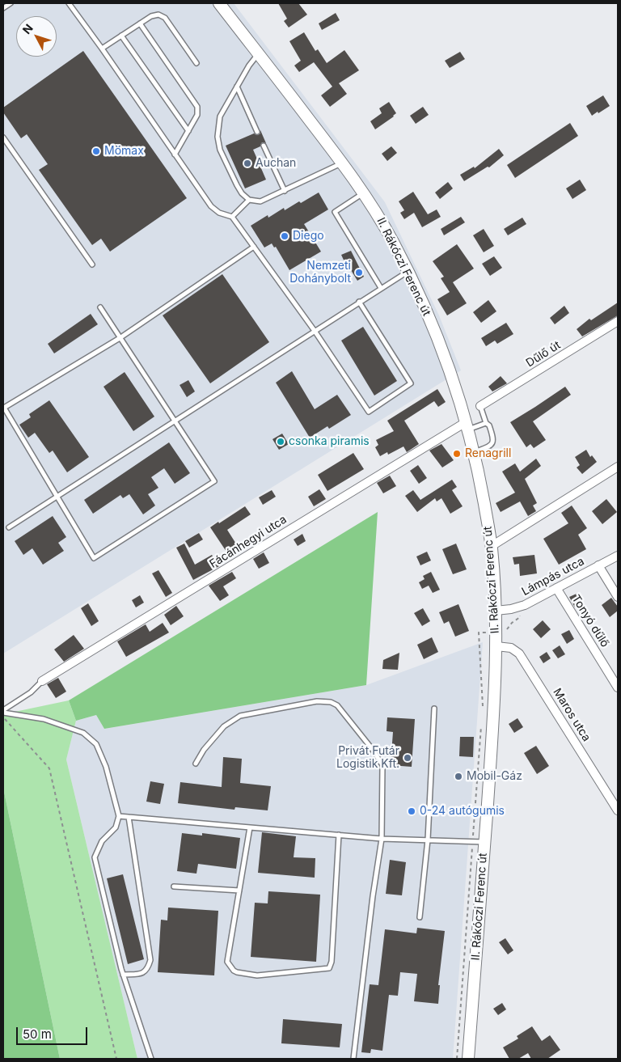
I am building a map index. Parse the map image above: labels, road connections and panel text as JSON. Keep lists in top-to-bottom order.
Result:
{
  "streets": {
    "main road": ["II. Rákóczi Ferenc út"],
    "street": [
      "Dűlő út",
      "Fácánhegyi utca",
      "Lámpás utca",
      "Tonyó dűlő",
      "Maros utca"
    ]
  },
  "crossings": [
    ["II. Rákóczi Ferenc út", "Fácánhegyi utca"],
    ["II. Rákóczi Ferenc út", "Lámpás utca"],
    ["II. Rákóczi Ferenc út", "Maros utca"],
    ["Lámpás utca", "Tonyó dűlő"]
  ],
  "places": [
    "Mömax",
    "Auchan",
    "Diego",
    "Nemzeti Dohánybolt",
    "csonka piramis",
    "Renagrill",
    "Privát Futár Logistik Kft.",
    "Mobil-Gáz",
    "0-24 autógumis"
  ],
  "scale_bar": "50 m",
  "north": "top left"
}
